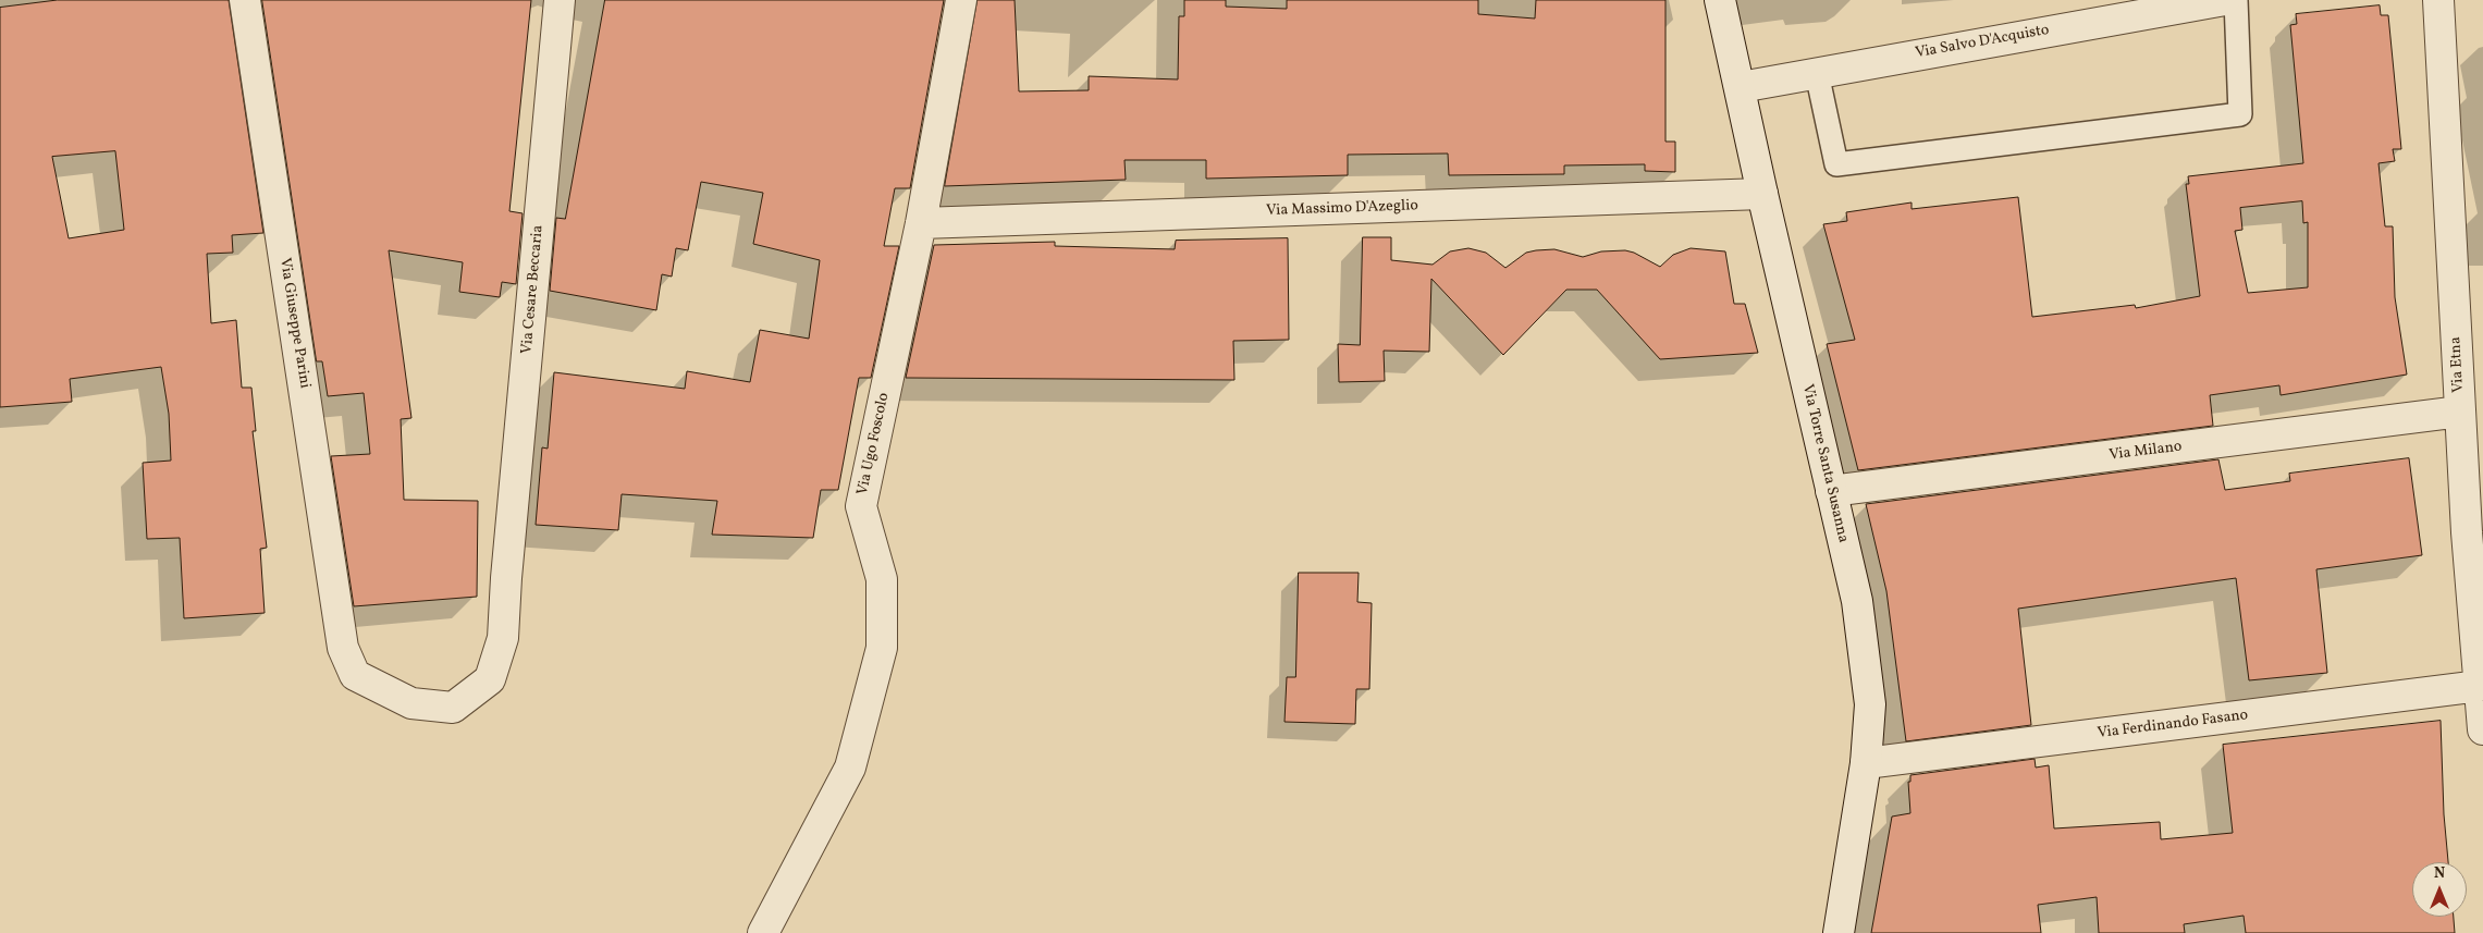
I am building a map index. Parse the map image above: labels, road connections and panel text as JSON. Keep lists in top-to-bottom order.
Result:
{
  "streets": {
    "street": [
      "Via Salvo D'Acquisto",
      "Via Massimo D'Azeglio",
      "Via Cesare Beccaria",
      "Via Giuseppe Parini",
      "Via Etna",
      "Via Ugo Foscolo",
      "Via Milano",
      "Via Torre Santa Susanna",
      "Via Ferdinando Fasano"
    ]
  },
  "crossings": [
    ["Via Salvo D'Acquisto", "Via Torre Santa Susanna"],
    ["Via Massimo D'Azeglio", "Via Ugo Foscolo"],
    ["Via Massimo D'Azeglio", "Via Torre Santa Susanna"],
    ["Via Cesare Beccaria", "Via Giuseppe Parini"],
    ["Via Etna", "Via Milano"],
    ["Via Etna", "Via Ferdinando Fasano"],
    ["Via Milano", "Via Torre Santa Susanna"],
    ["Via Torre Santa Susanna", "Via Ferdinando Fasano"]
  ],
  "north": "top"
}
